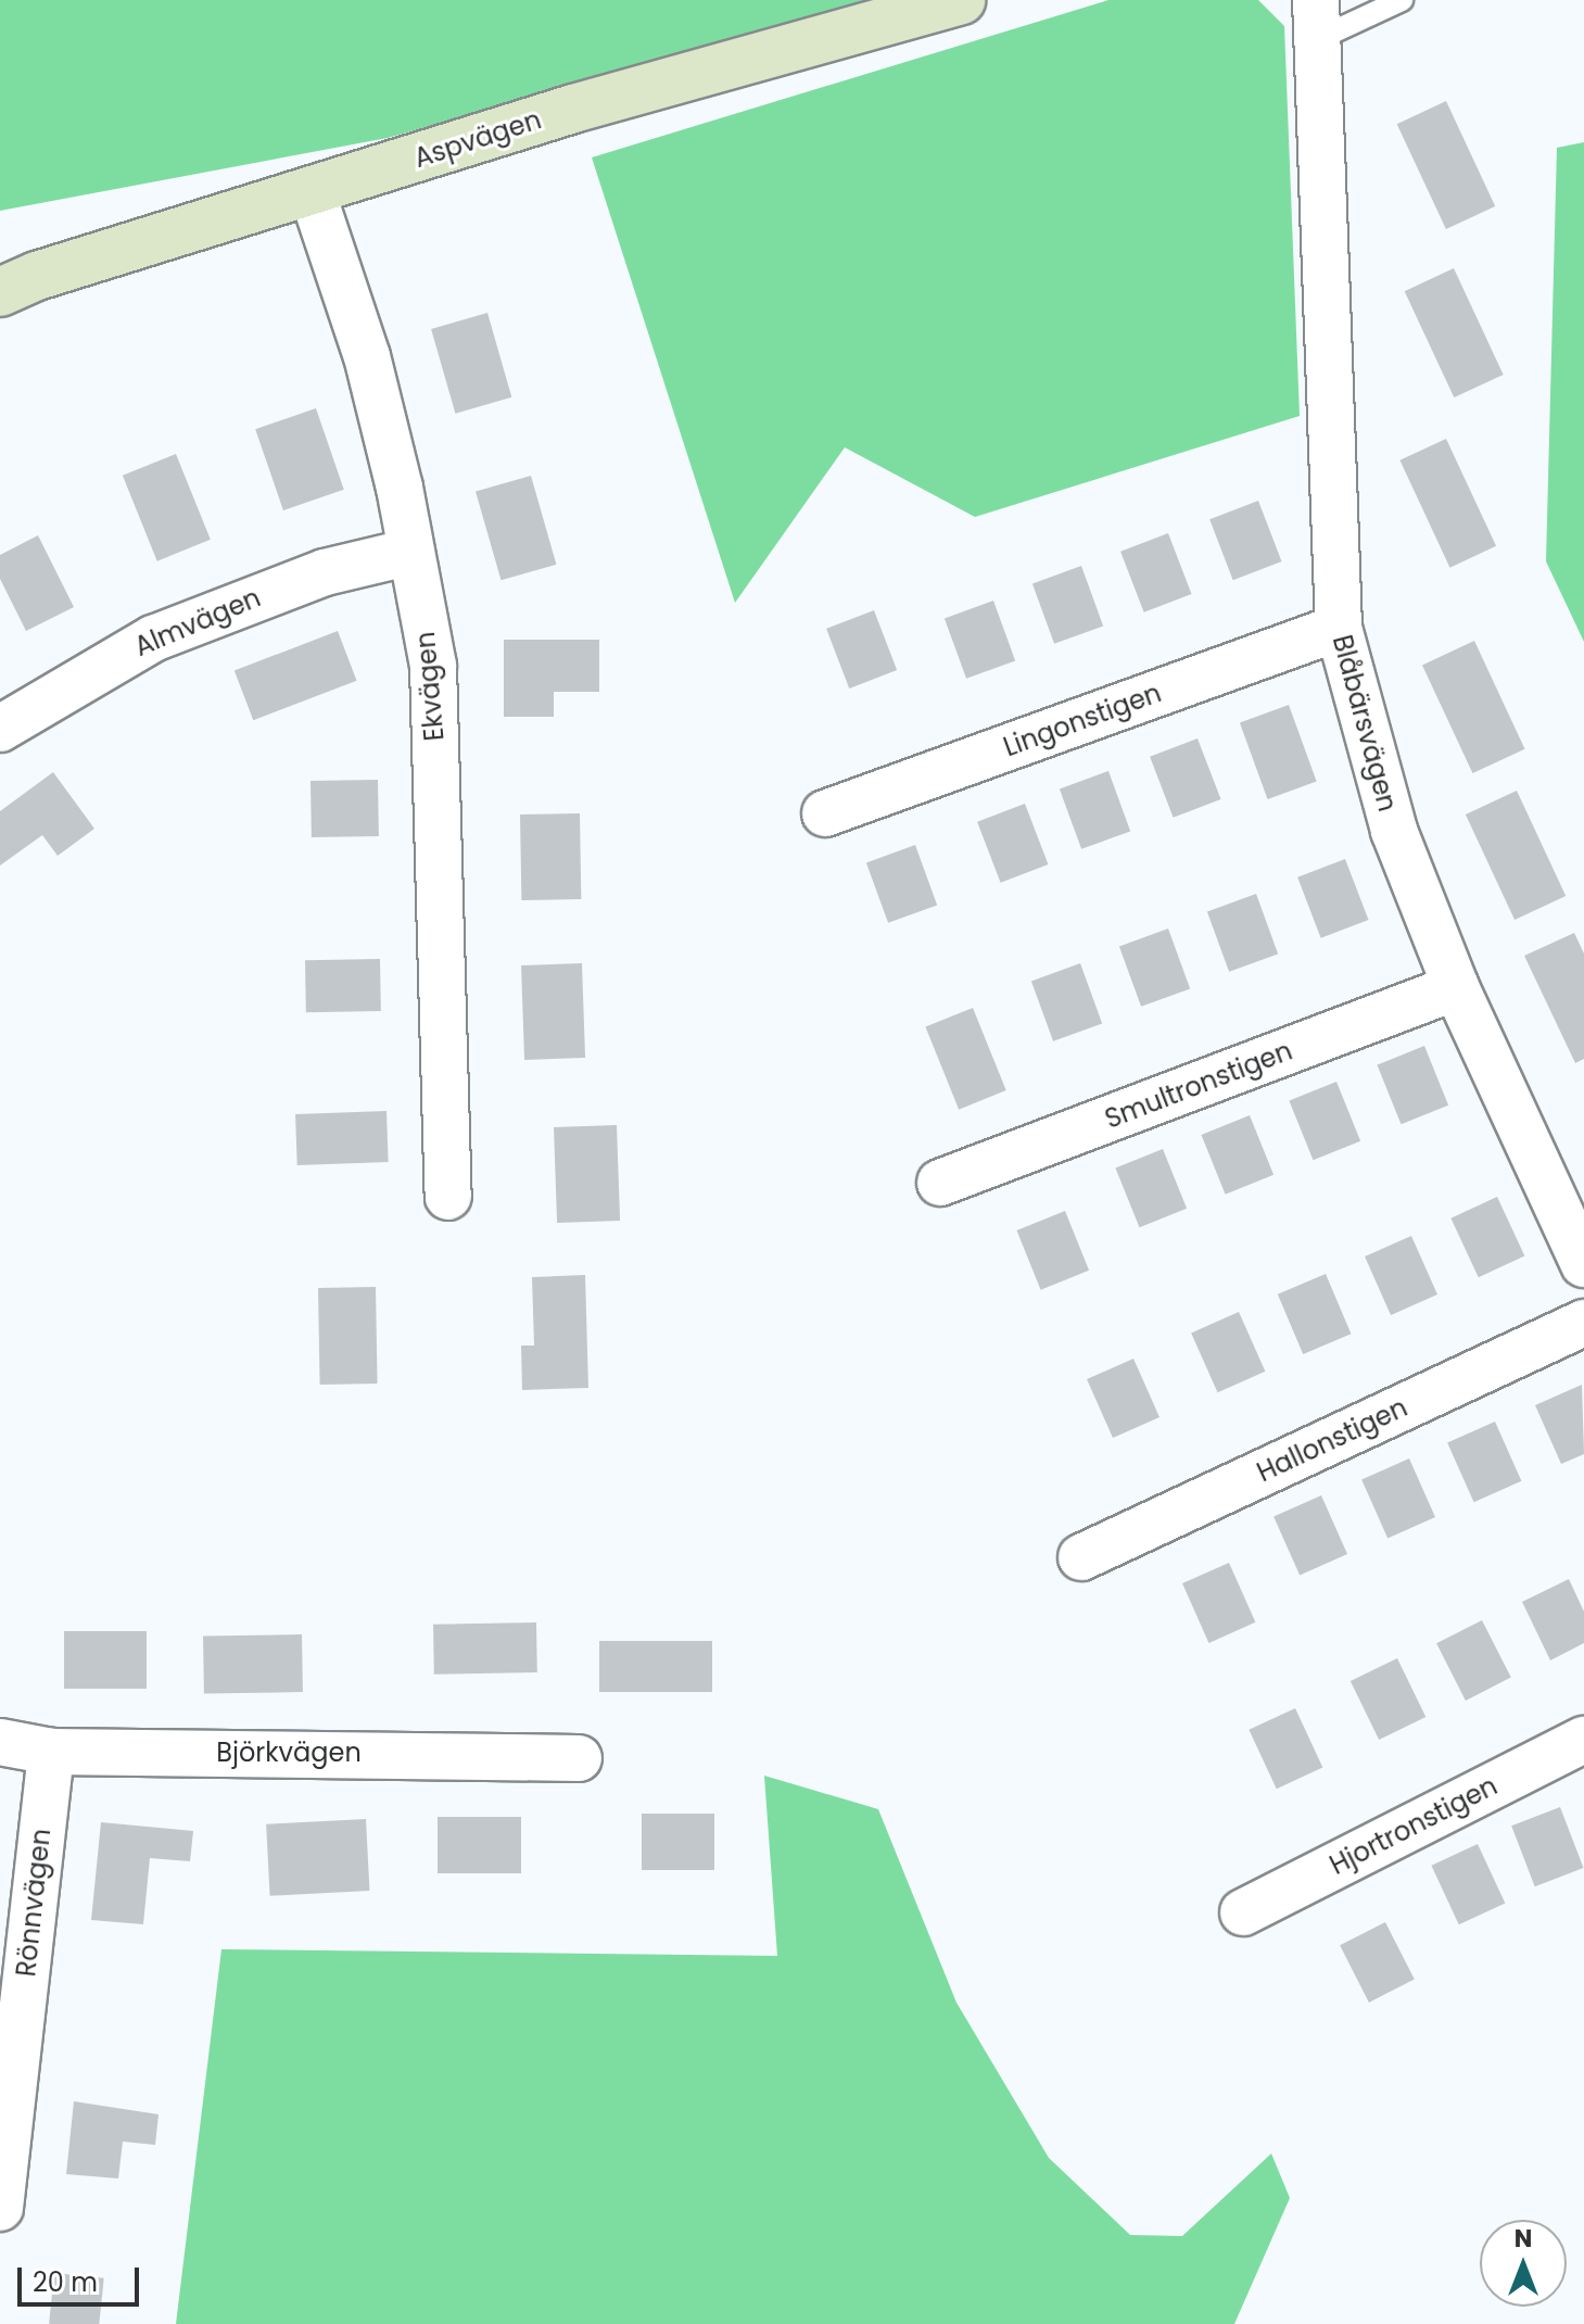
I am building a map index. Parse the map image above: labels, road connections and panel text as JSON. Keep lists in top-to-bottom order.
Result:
{
  "streets": {
    "street": [
      "Aspvägen",
      "Almvägen",
      "Ekvägen",
      "Lingonstigen",
      "Blåbärsvägen",
      "Smultronstigen",
      "Hallonstigen",
      "Björkvägen",
      "Hjortronstigen",
      "Rönnvägen"
    ]
  },
  "crossings": [
    ["Aspvägen", "Ekvägen"],
    ["Almvägen", "Ekvägen"],
    ["Lingonstigen", "Blåbärsvägen"],
    ["Blåbärsvägen", "Smultronstigen"],
    ["Björkvägen", "Rönnvägen"]
  ],
  "scale_bar": "20 m",
  "north": "top"
}
